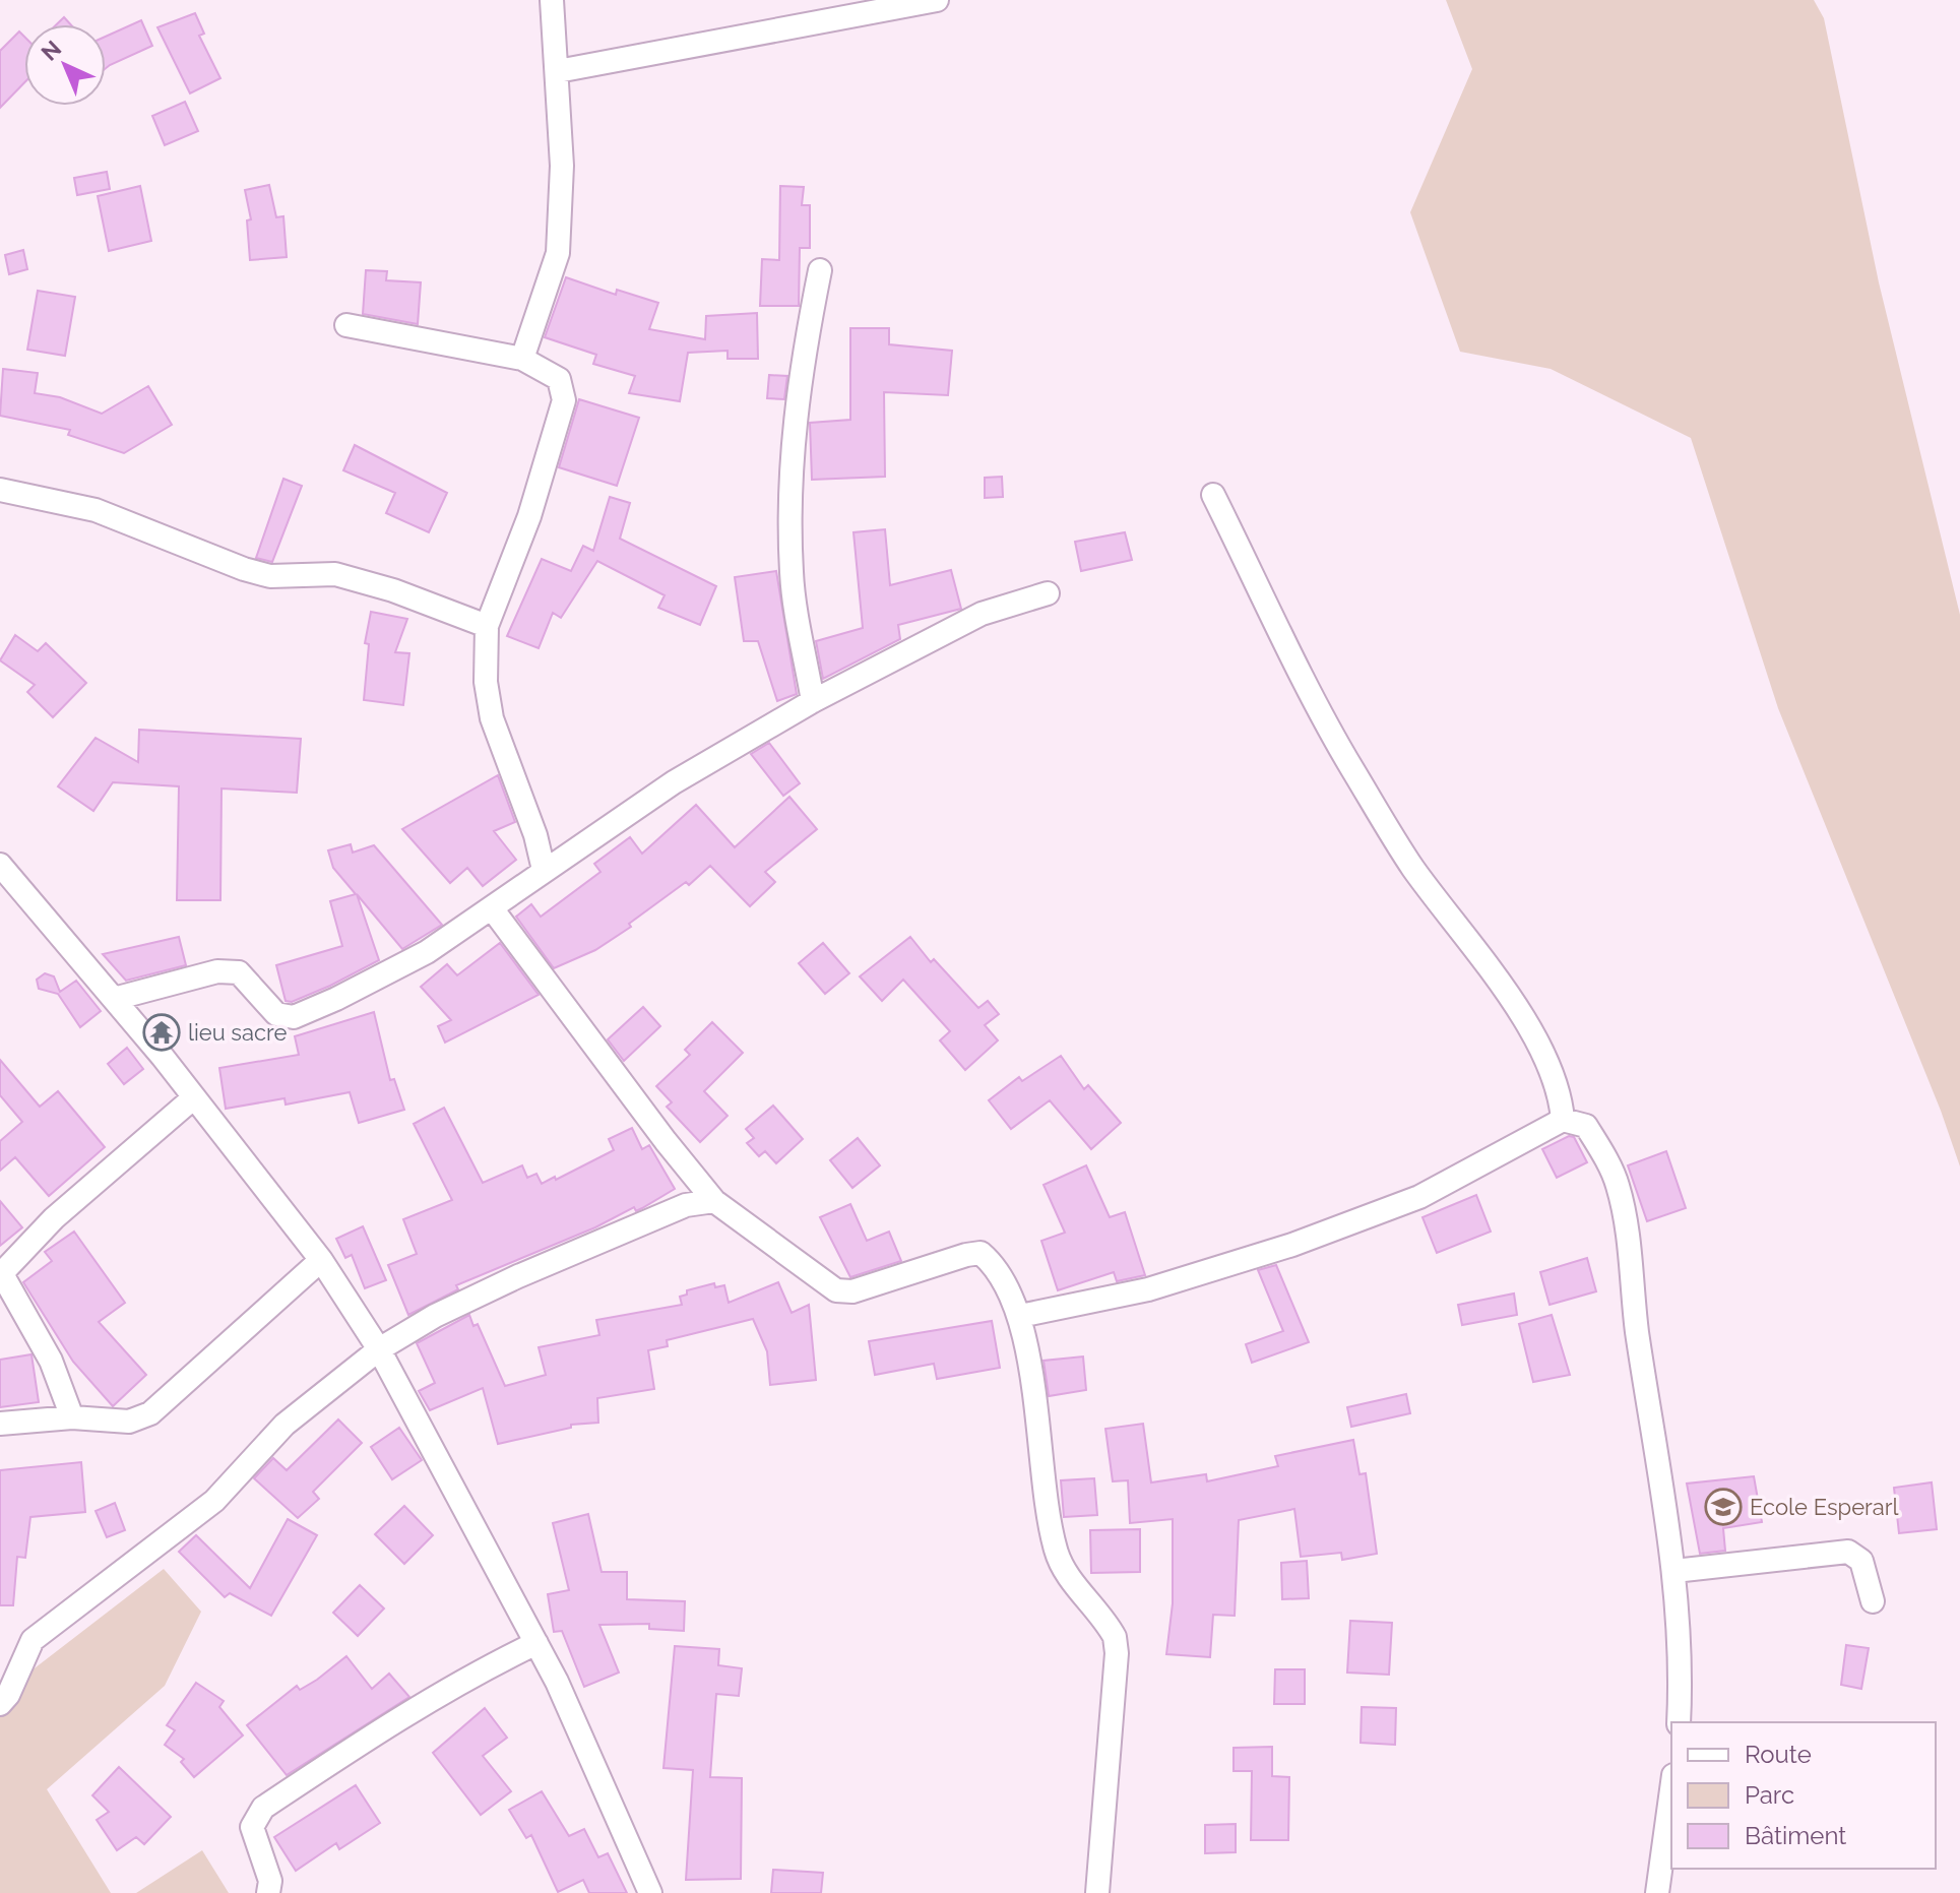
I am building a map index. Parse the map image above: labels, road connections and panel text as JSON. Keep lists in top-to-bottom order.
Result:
{
  "places": {
    "temple": ["lieu sacre"],
    "school or university": ["Ecole Esperarl"]
  },
  "legend": ["Route", "Parc", "Bâtiment"],
  "north": "top left"
}
